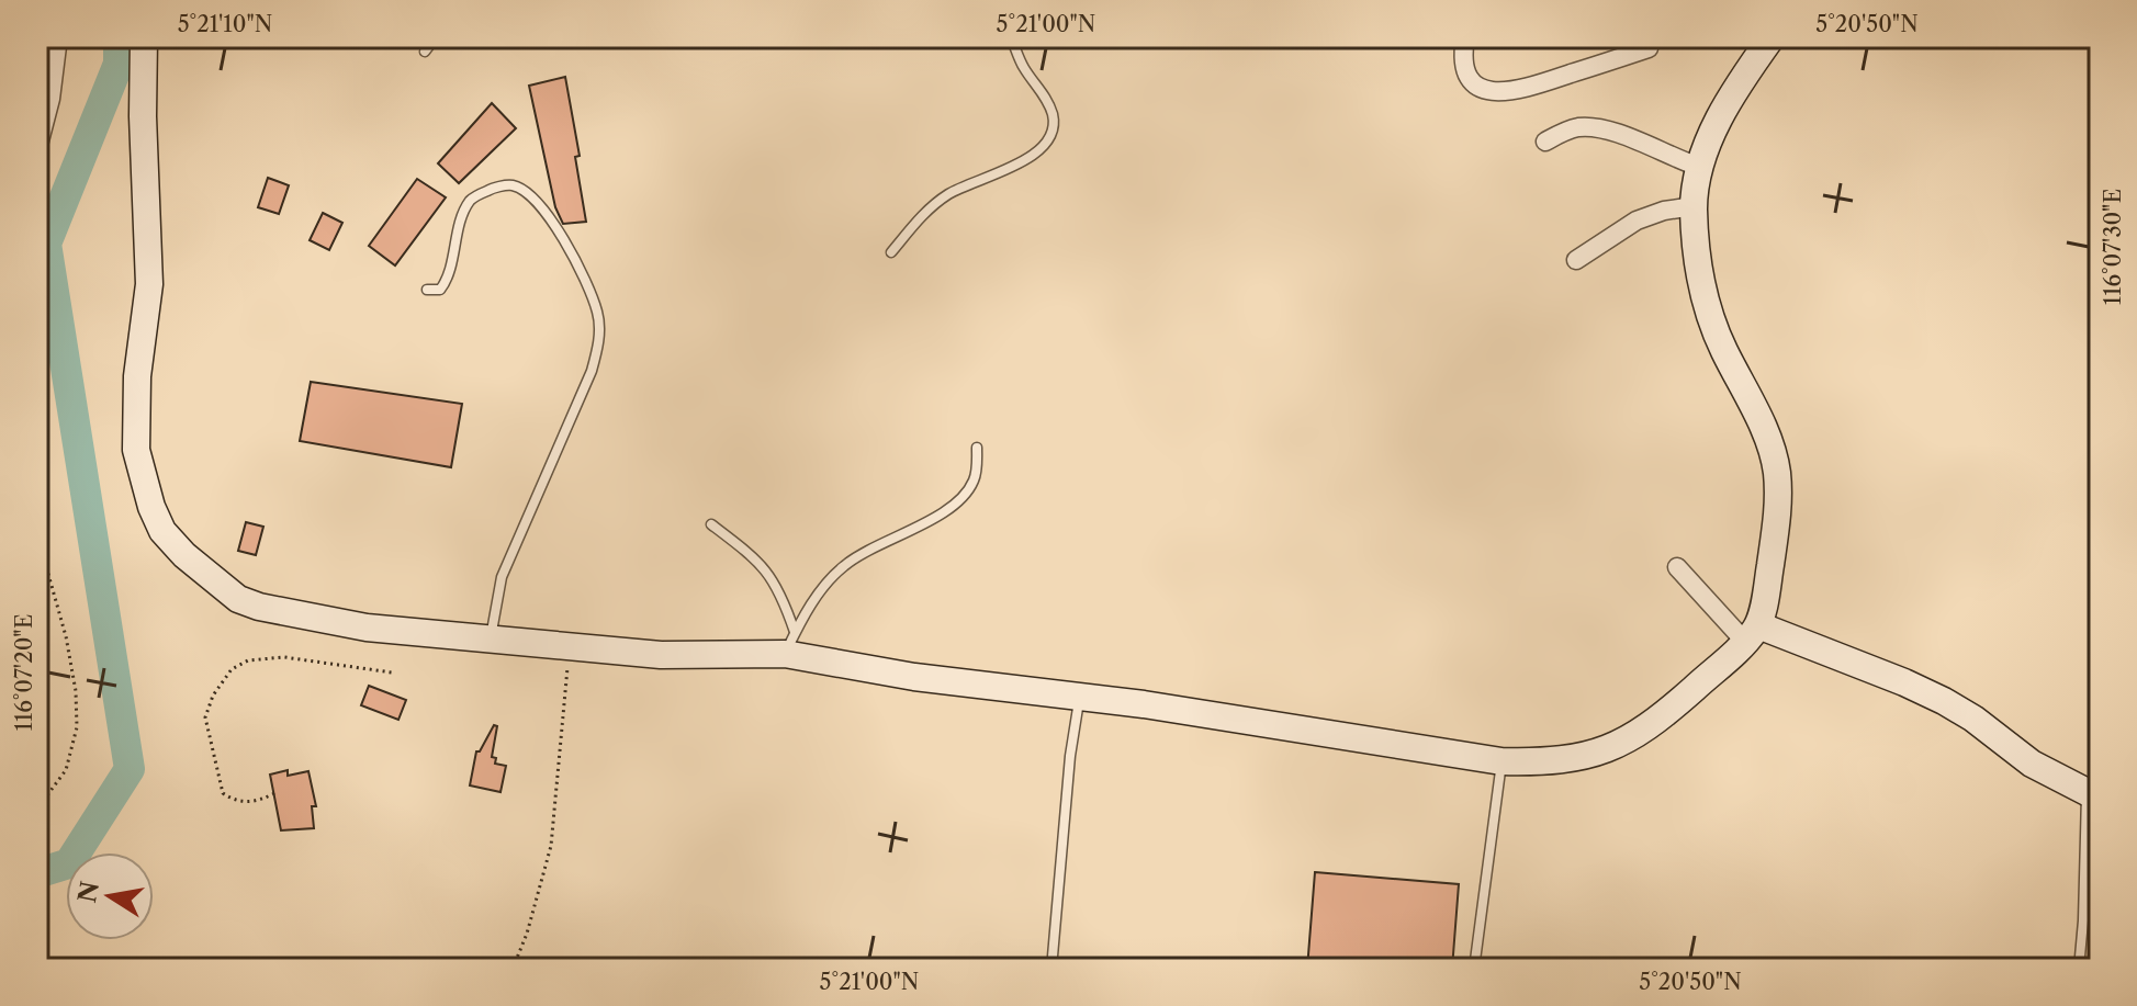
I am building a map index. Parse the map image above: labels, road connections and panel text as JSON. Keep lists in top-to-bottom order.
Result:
{
  "north": "left",
  "coordinates": [
    "5°21'10\"N",
    "5°21'00\"N",
    "5°20'50\"N",
    "116°07'30\"E",
    "116°07'20\"E"
  ]
}
